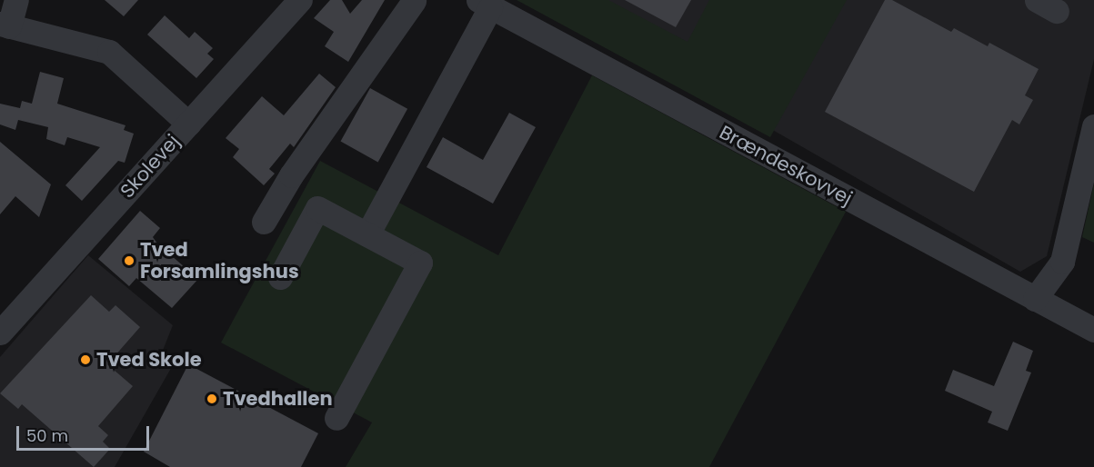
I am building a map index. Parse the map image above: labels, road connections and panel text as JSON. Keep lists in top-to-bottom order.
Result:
{
  "streets": {
    "street": ["Brændeskovvej", "Skolevej"]
  },
  "places": ["Tved Forsamlingshus", "Tved Skole", "Tvedhallen"],
  "scale_bar": "50 m"
}
